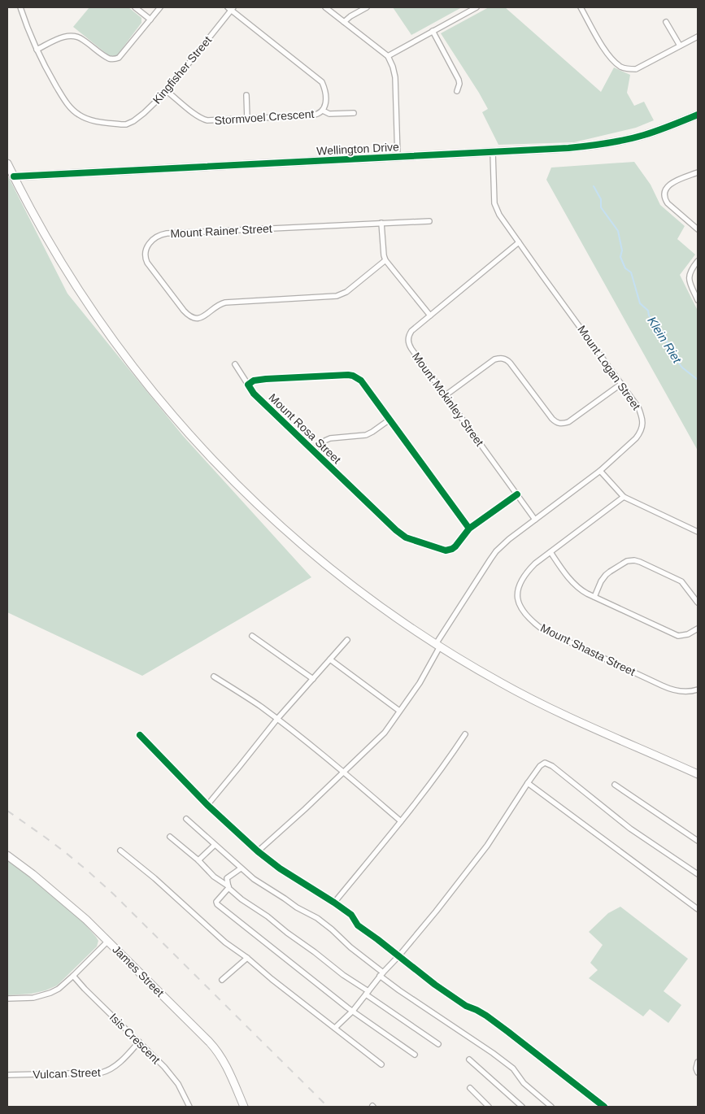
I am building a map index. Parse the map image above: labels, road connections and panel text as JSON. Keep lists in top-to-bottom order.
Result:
{
  "streets": {
    "street": [
      "Kingfisher Street",
      "Stormvoel Crescent",
      "Wellington Drive",
      "Mount Rainer Street",
      "Mount Logan Street",
      "Mount Mckinley Street",
      "Mount Rosa Street",
      "Mount Shasta Street",
      "James Street",
      "Isis Crescent",
      "Vulcan Street"
    ]
  },
  "crossings": [
    ["Kingfisher Street", "Stormvoel Crescent"],
    ["Wellington Drive", "Mount Logan Street"],
    ["Mount Logan Street", "Mount Mckinley Street"],
    ["Mount Mckinley Street", "Mount Rosa Street"],
    ["Isis Crescent", "Vulcan Street"]
  ],
  "water": ["Klein Riet"]
}
